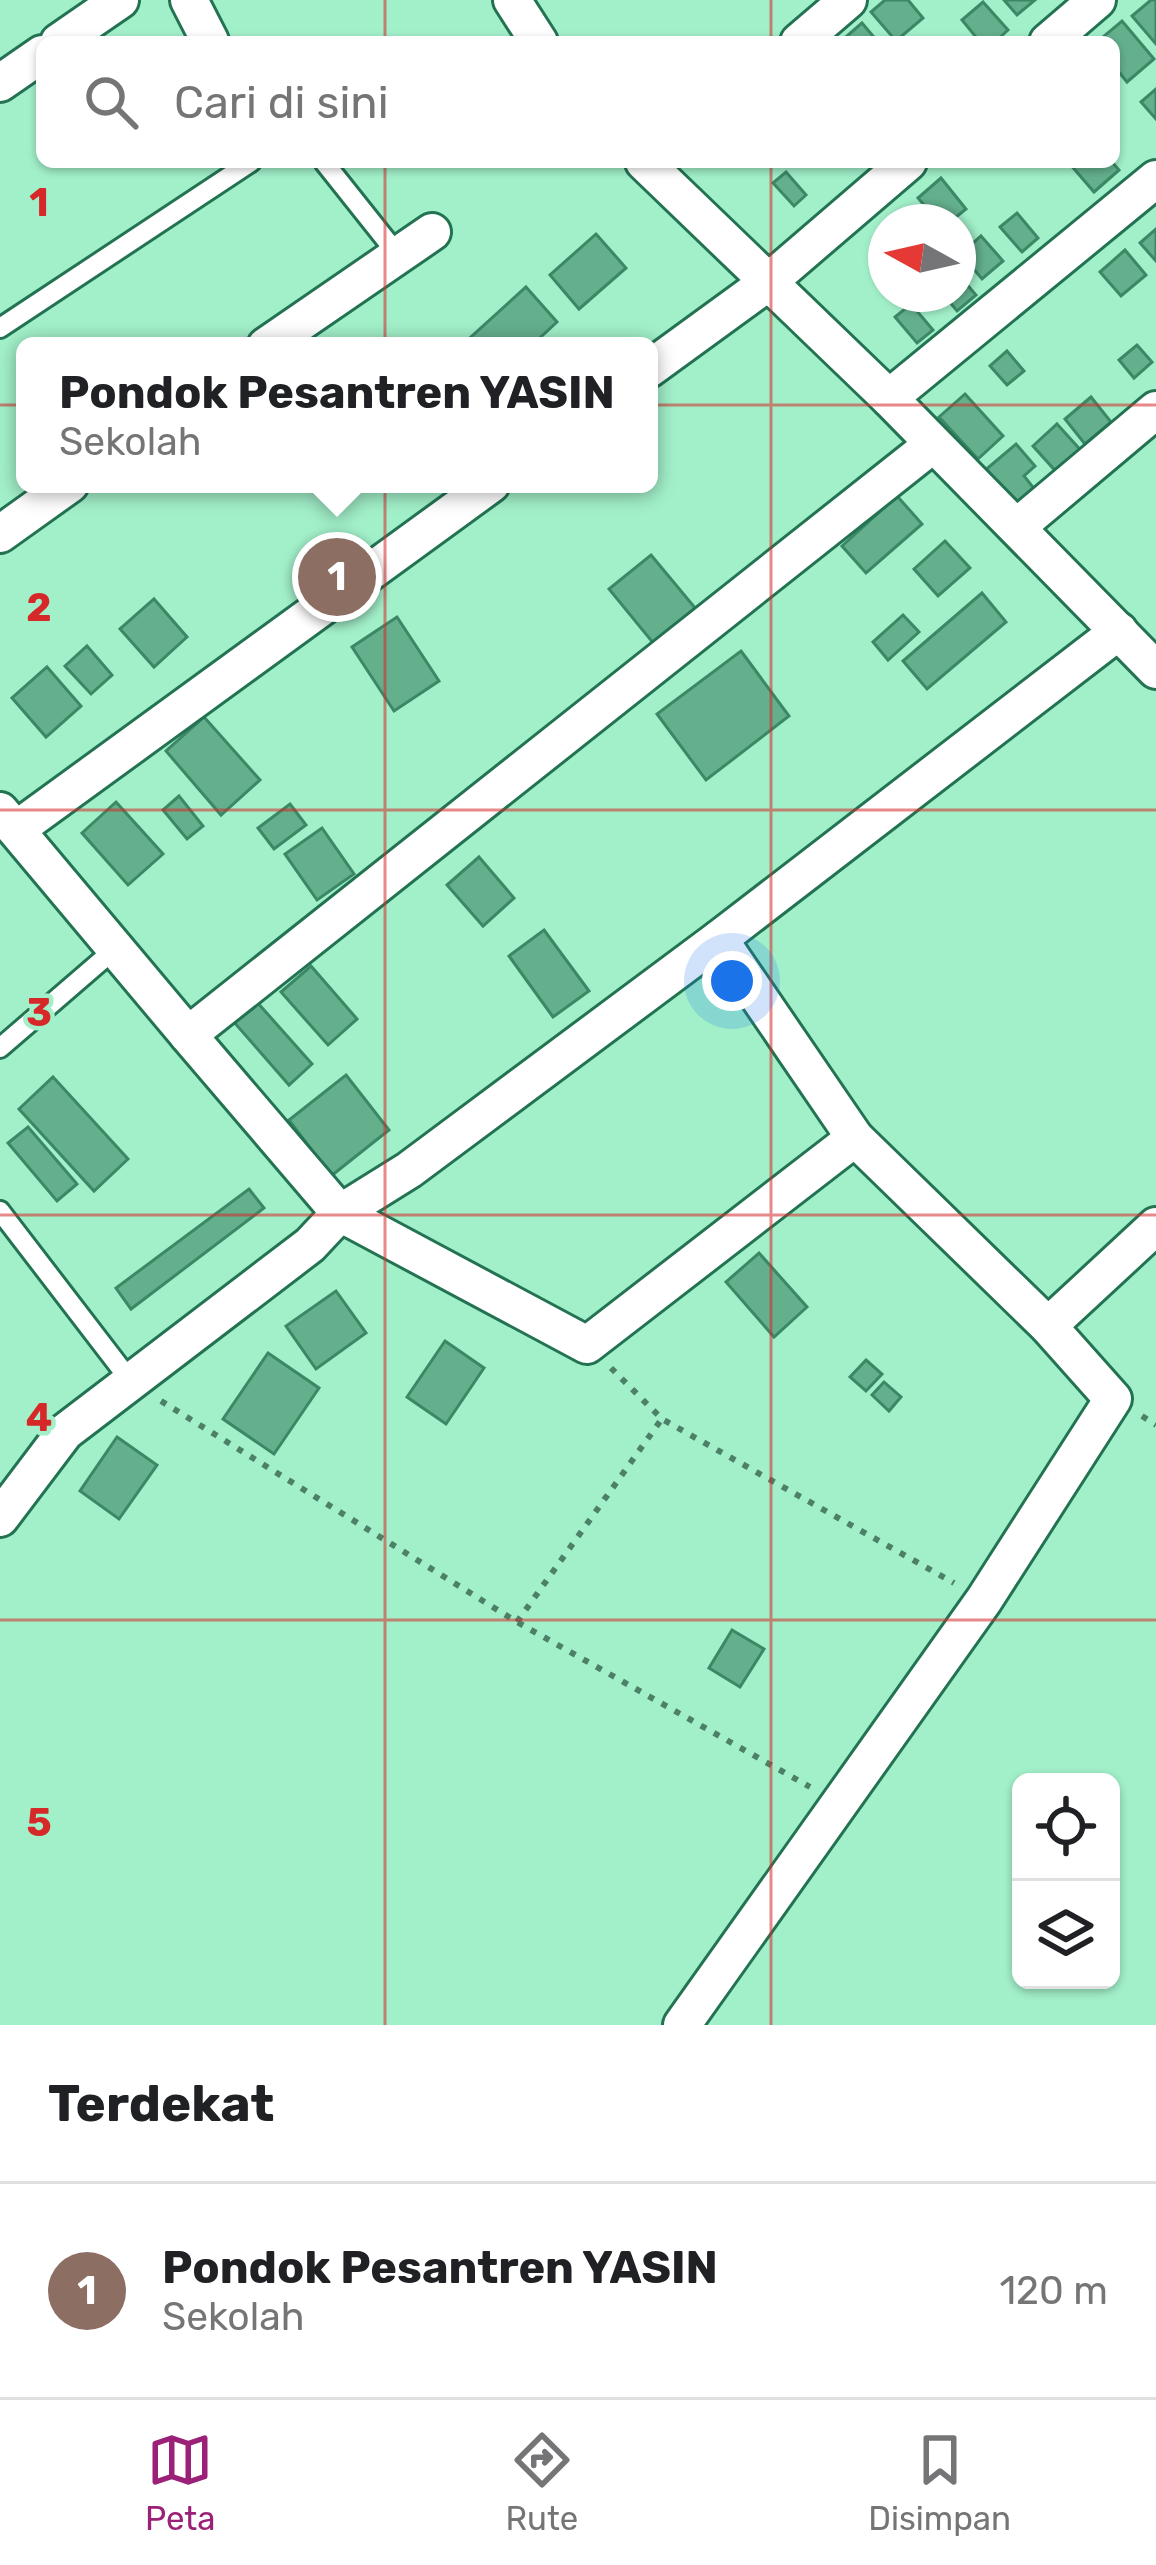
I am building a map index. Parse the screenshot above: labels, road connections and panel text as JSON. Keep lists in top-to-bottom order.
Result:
{
  "north": "left",
  "page": {
    "search": "Cari di sini",
    "popup": ["Pondok Pesantren YASIN", "Sekolah"],
    "pins": "1",
    "heading": "Terdekat",
    "list": [
      {
        "mark": "1",
        "name": "Pondok Pesantren YASIN",
        "note": "Sekolah",
        "value": "120 m"
      }
    ],
    "nav": ["Peta", "Rute", "Disimpan"]
  },
  "grid": {
    "rows": [
      "1",
      "2",
      "3",
      "4",
      "5"
    ]
  }
}
